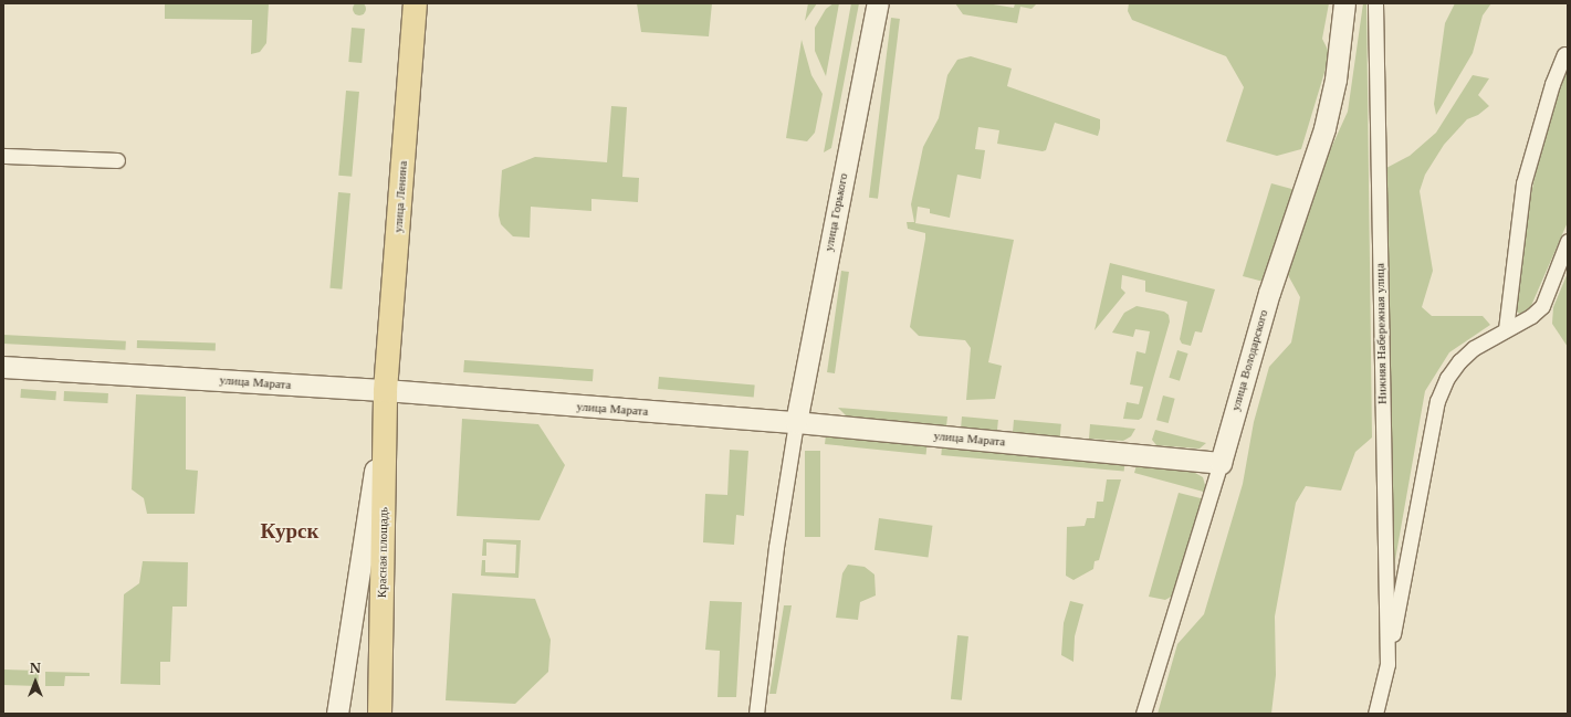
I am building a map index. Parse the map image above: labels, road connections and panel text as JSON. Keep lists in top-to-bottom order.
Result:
{
  "streets": {
    "main road": ["улица Ленина", "Красная площадь"],
    "street": [
      "улица Горького",
      "Нижняя Набережная улица",
      "улица Володарского",
      "улица Марата"
    ]
  },
  "crossings": [
    ["улица Ленина", "улица Марата"],
    ["улица Ленина", "Красная площадь"],
    ["улица Горького", "улица Марата"],
    ["улица Володарского", "улица Марата"],
    ["улица Марата", "Красная площадь"]
  ],
  "districts": ["Курск"],
  "north": "top"
}
